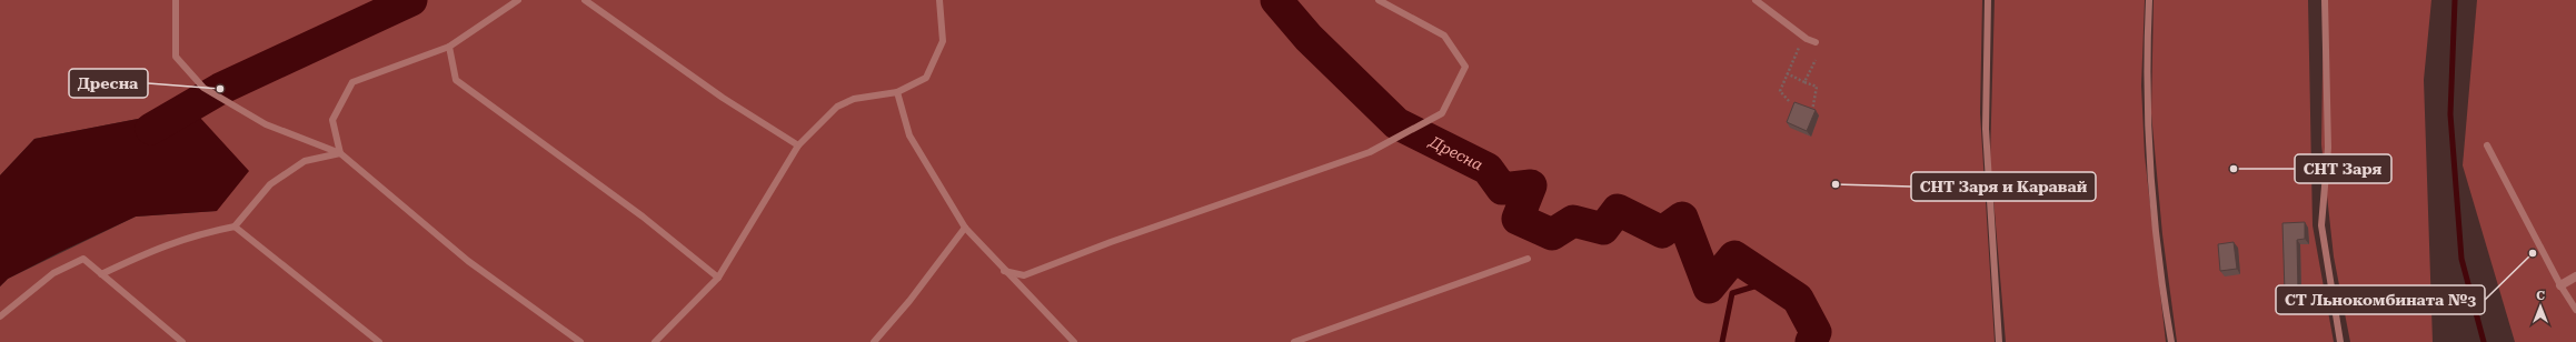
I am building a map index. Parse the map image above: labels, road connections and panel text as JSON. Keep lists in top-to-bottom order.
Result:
{
  "water": ["Дресна"],
  "places": [
    "Дресна",
    "СНТ Заря",
    "СНТ Заря и Каравай",
    "СТ Льнокомбината №3"
  ],
  "north": "top"
}
